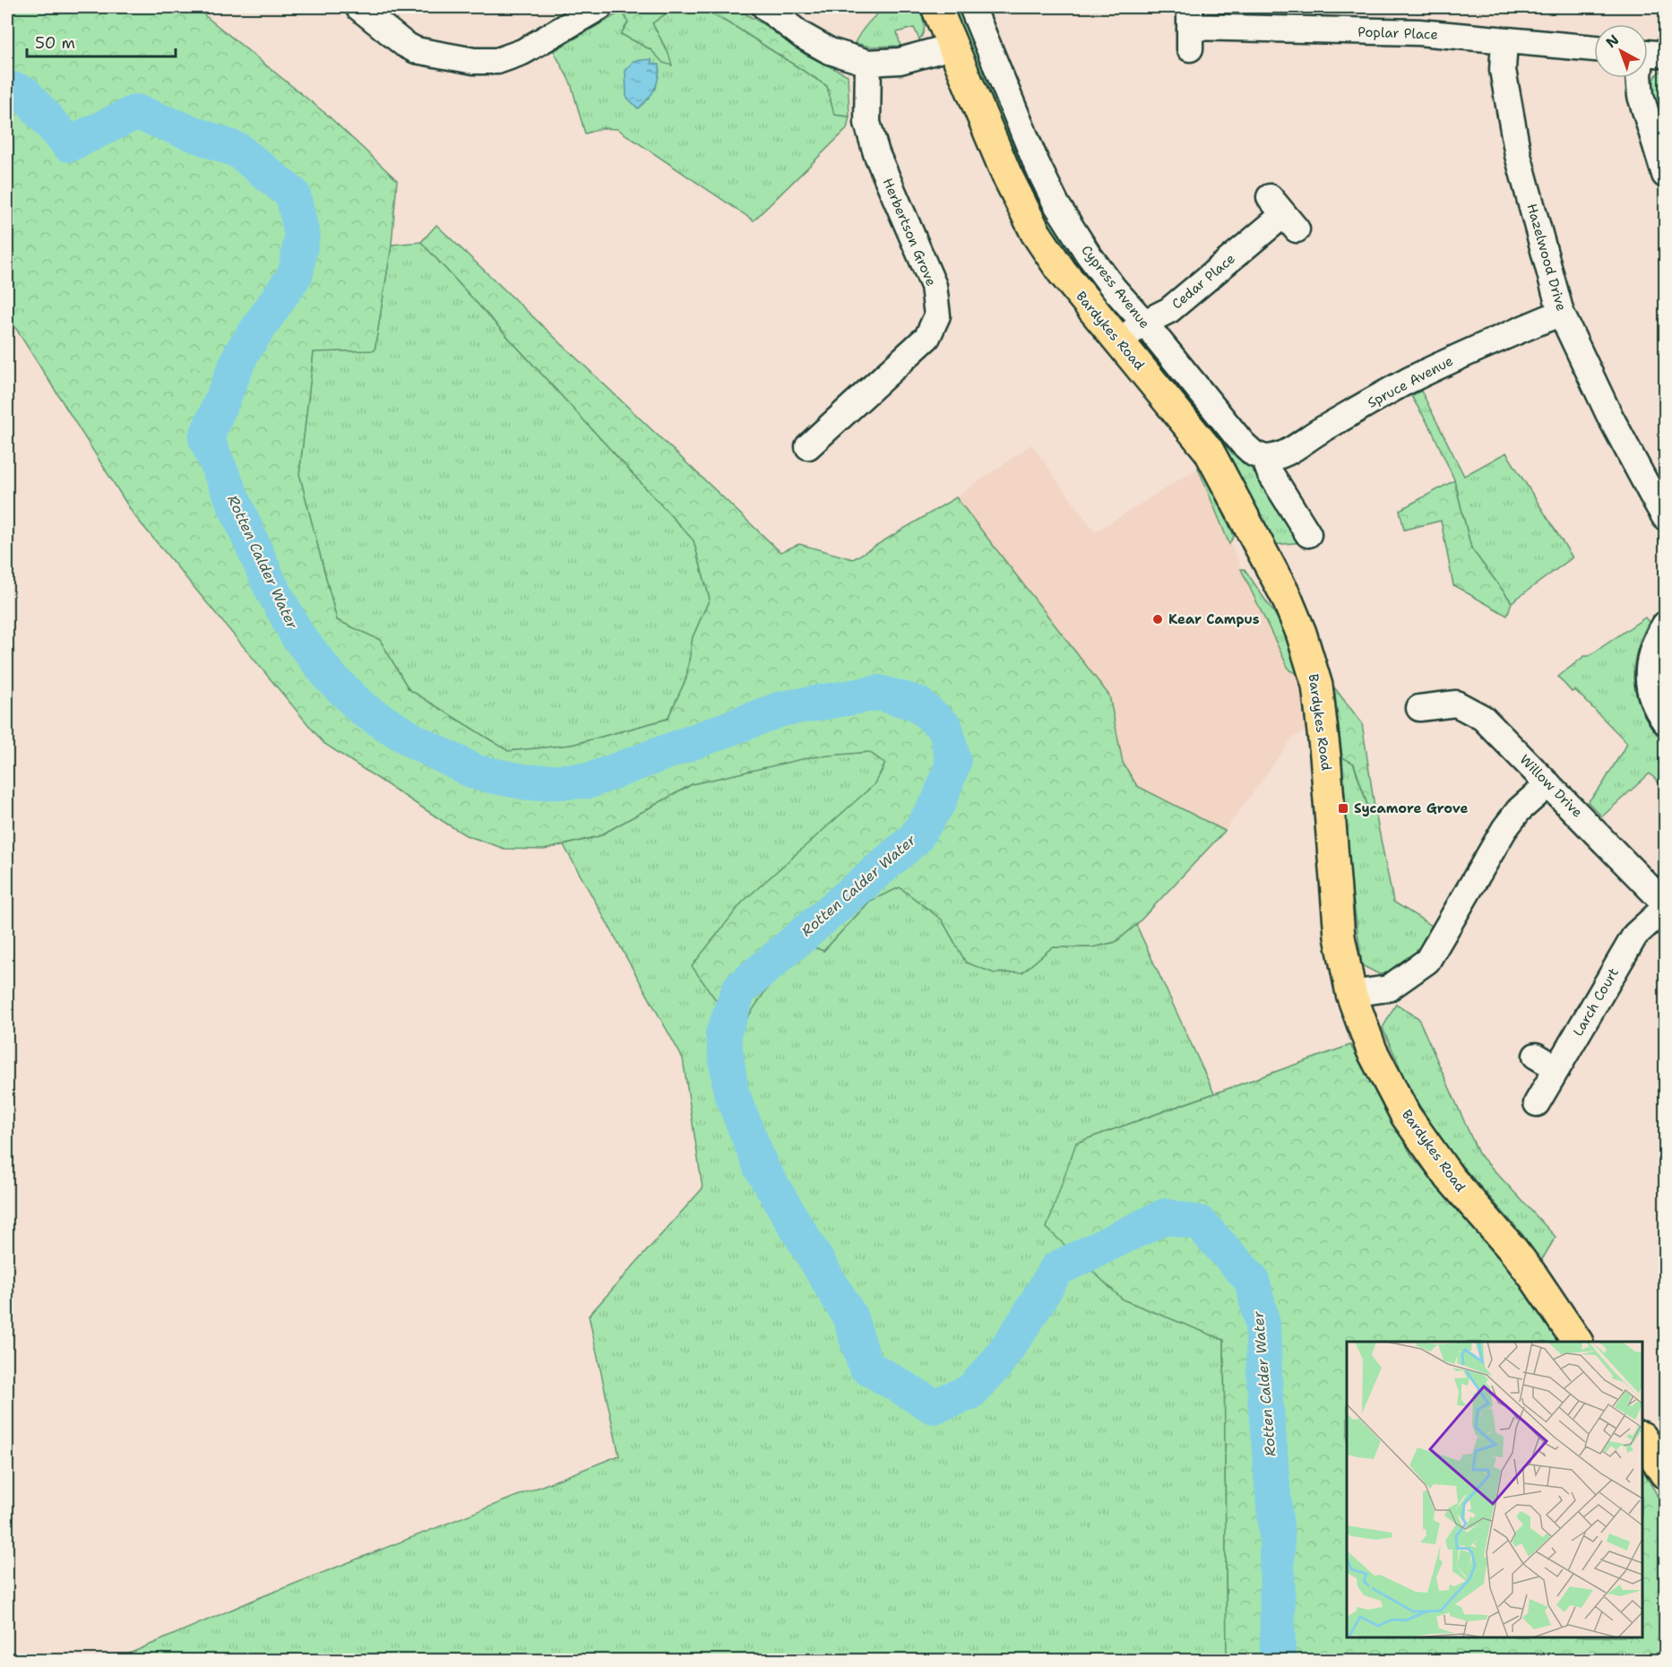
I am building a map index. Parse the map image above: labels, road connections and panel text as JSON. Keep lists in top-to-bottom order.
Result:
{
  "streets": {
    "main road": ["Bardykes Road"],
    "street": [
      "Poplar Place",
      "Herbertson Grove",
      "Hazelwood Drive",
      "Cedar Place",
      "Cypress Avenue",
      "Spruce Avenue",
      "Willow Drive",
      "Larch Court"
    ]
  },
  "crossings": [
    ["Poplar Place", "Hazelwood Drive"],
    ["Hazelwood Drive", "Spruce Avenue"],
    ["Cedar Place", "Cypress Avenue"],
    ["Cedar Place", "Bardykes Road"],
    ["Cypress Avenue", "Spruce Avenue"]
  ],
  "water": ["Rotten Calder Water"],
  "places": {
    "other": ["Kear Campus"],
    "transit": ["Sycamore Grove"]
  },
  "scale_bar": "50 m",
  "north": "top left"
}
